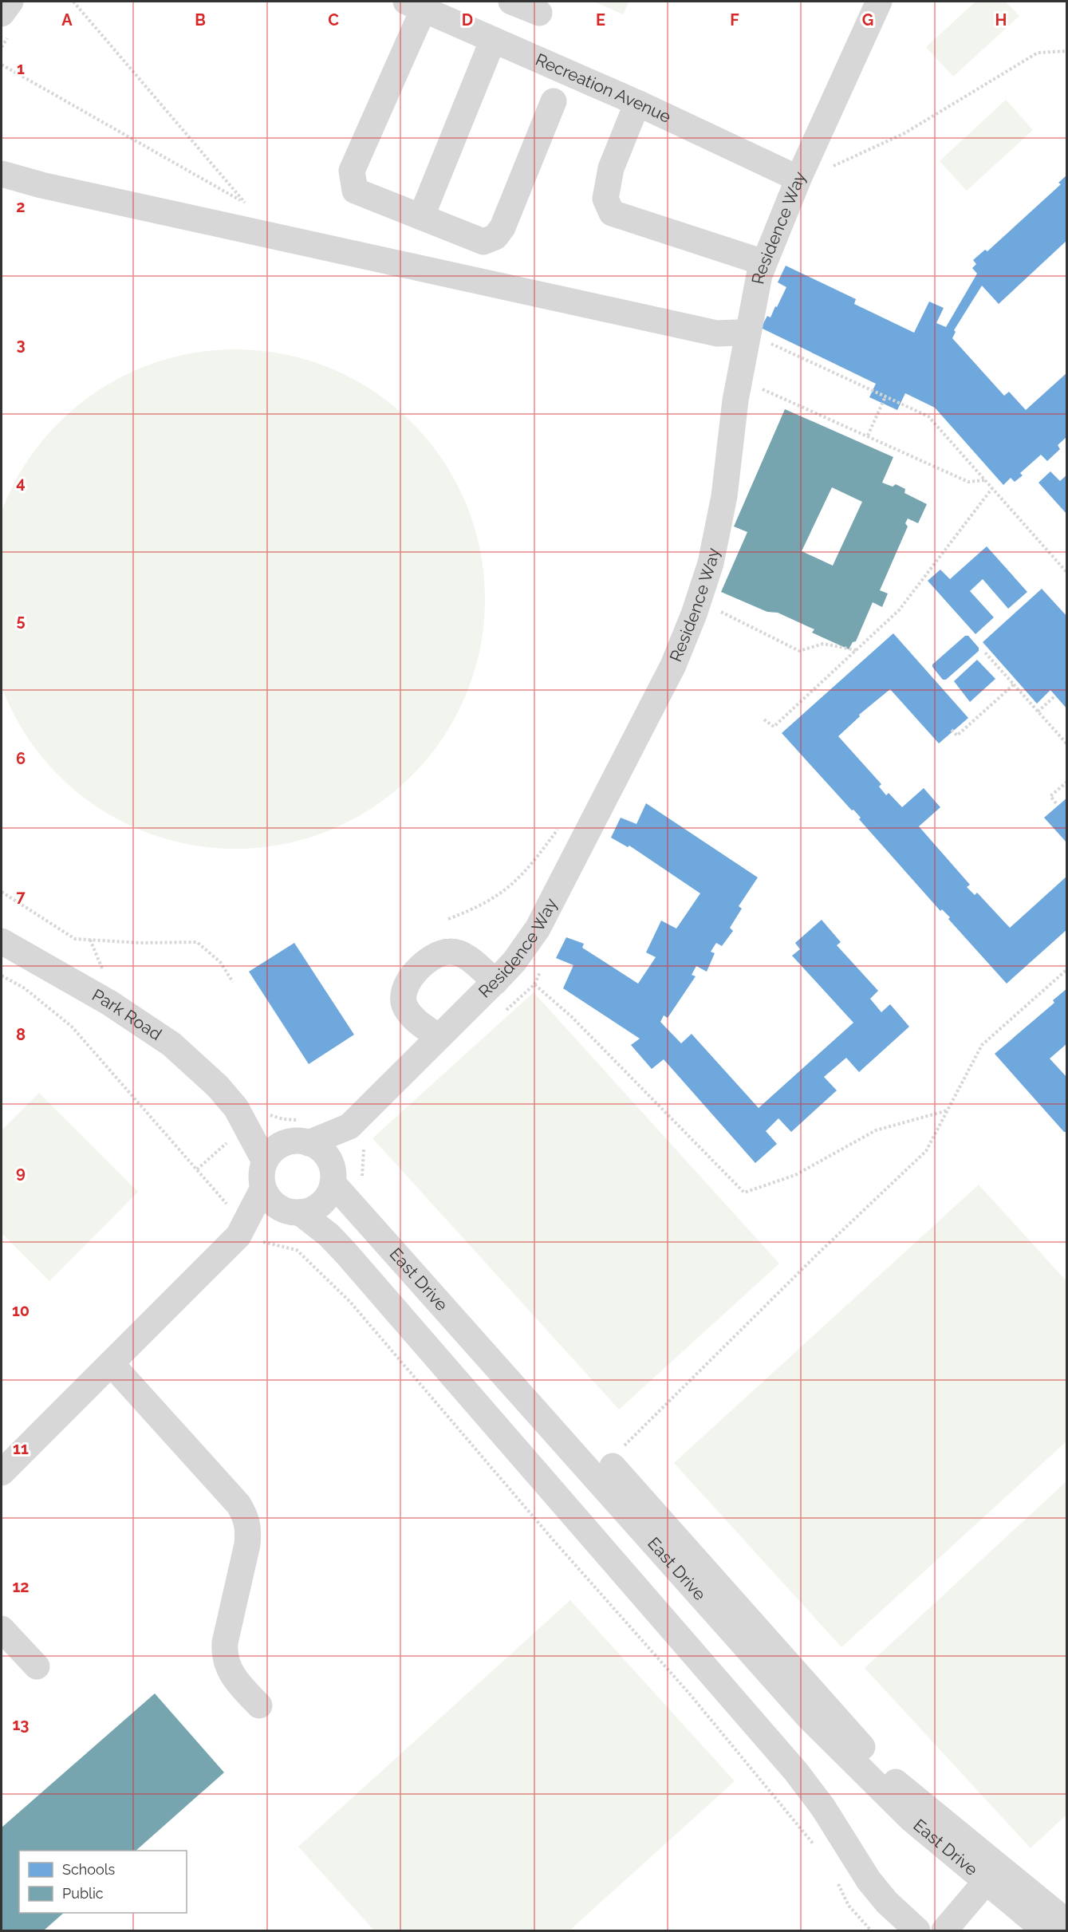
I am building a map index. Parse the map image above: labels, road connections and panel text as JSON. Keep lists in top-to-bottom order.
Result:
{
  "streets": {
    "street": [
      "Recreation Avenue",
      "Residence Way",
      "Park Road",
      "East Drive"
    ]
  },
  "crossings": [
    ["Recreation Avenue", "Residence Way"],
    ["Residence Way", "Park Road"],
    ["Residence Way", "East Drive"],
    ["Park Road", "East Drive"]
  ],
  "legend": ["Schools", "Public"],
  "grid": {
    "columns": [
      "A",
      "B",
      "C",
      "D",
      "E",
      "F",
      "G",
      "H"
    ],
    "rows": [
      "1",
      "2",
      "3",
      "4",
      "5",
      "6",
      "7",
      "8",
      "9",
      "10",
      "11",
      "12",
      "13"
    ]
  }
}
